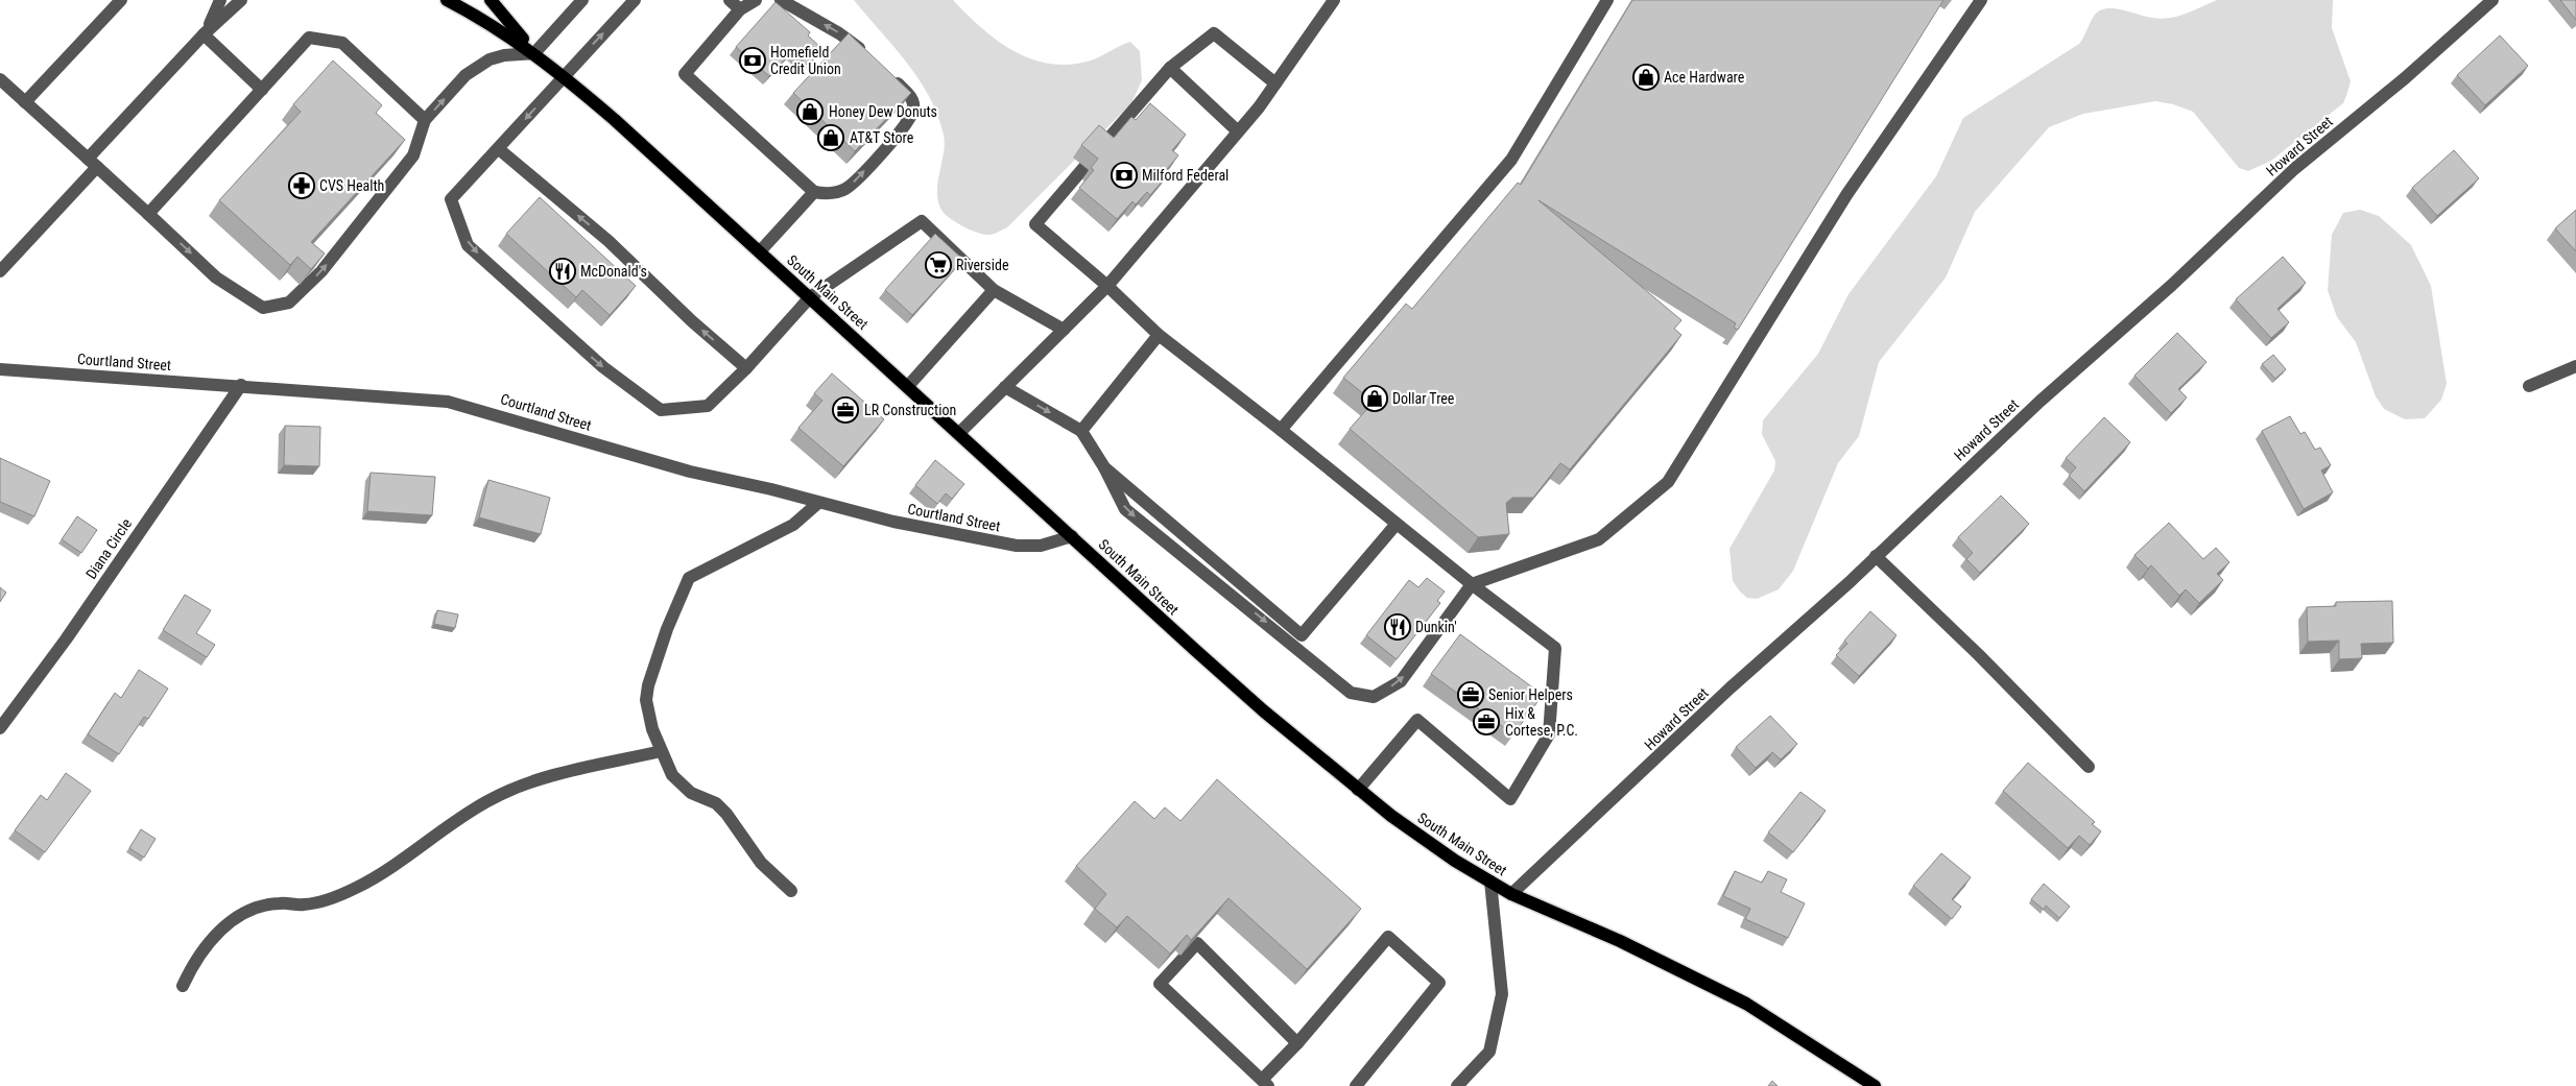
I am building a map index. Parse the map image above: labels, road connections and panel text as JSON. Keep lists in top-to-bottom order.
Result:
{
  "streets": {
    "main road": ["South Main Street"],
    "street": ["Howard Street", "Courtland Street", "Diana Circle"]
  },
  "crossings": [
    ["Howard Street", "South Main Street"],
    ["South Main Street", "Courtland Street"],
    ["Courtland Street", "Diana Circle"]
  ],
  "places": {
    "bank": ["Homefield Credit Union", "Milford Federal"],
    "shop": [
      "Ace Hardware",
      "Honey Dew Donuts",
      "AT&T Store",
      "Dollar Tree"
    ],
    "pharmacy": ["CVS Health"],
    "supermarket": ["Riverside"],
    "restaurant": ["McDonald's", "Dunkin'"],
    "office": ["LR Construction", "Senior Helpers", "Hix & Cortese, P.C."]
  }
}
